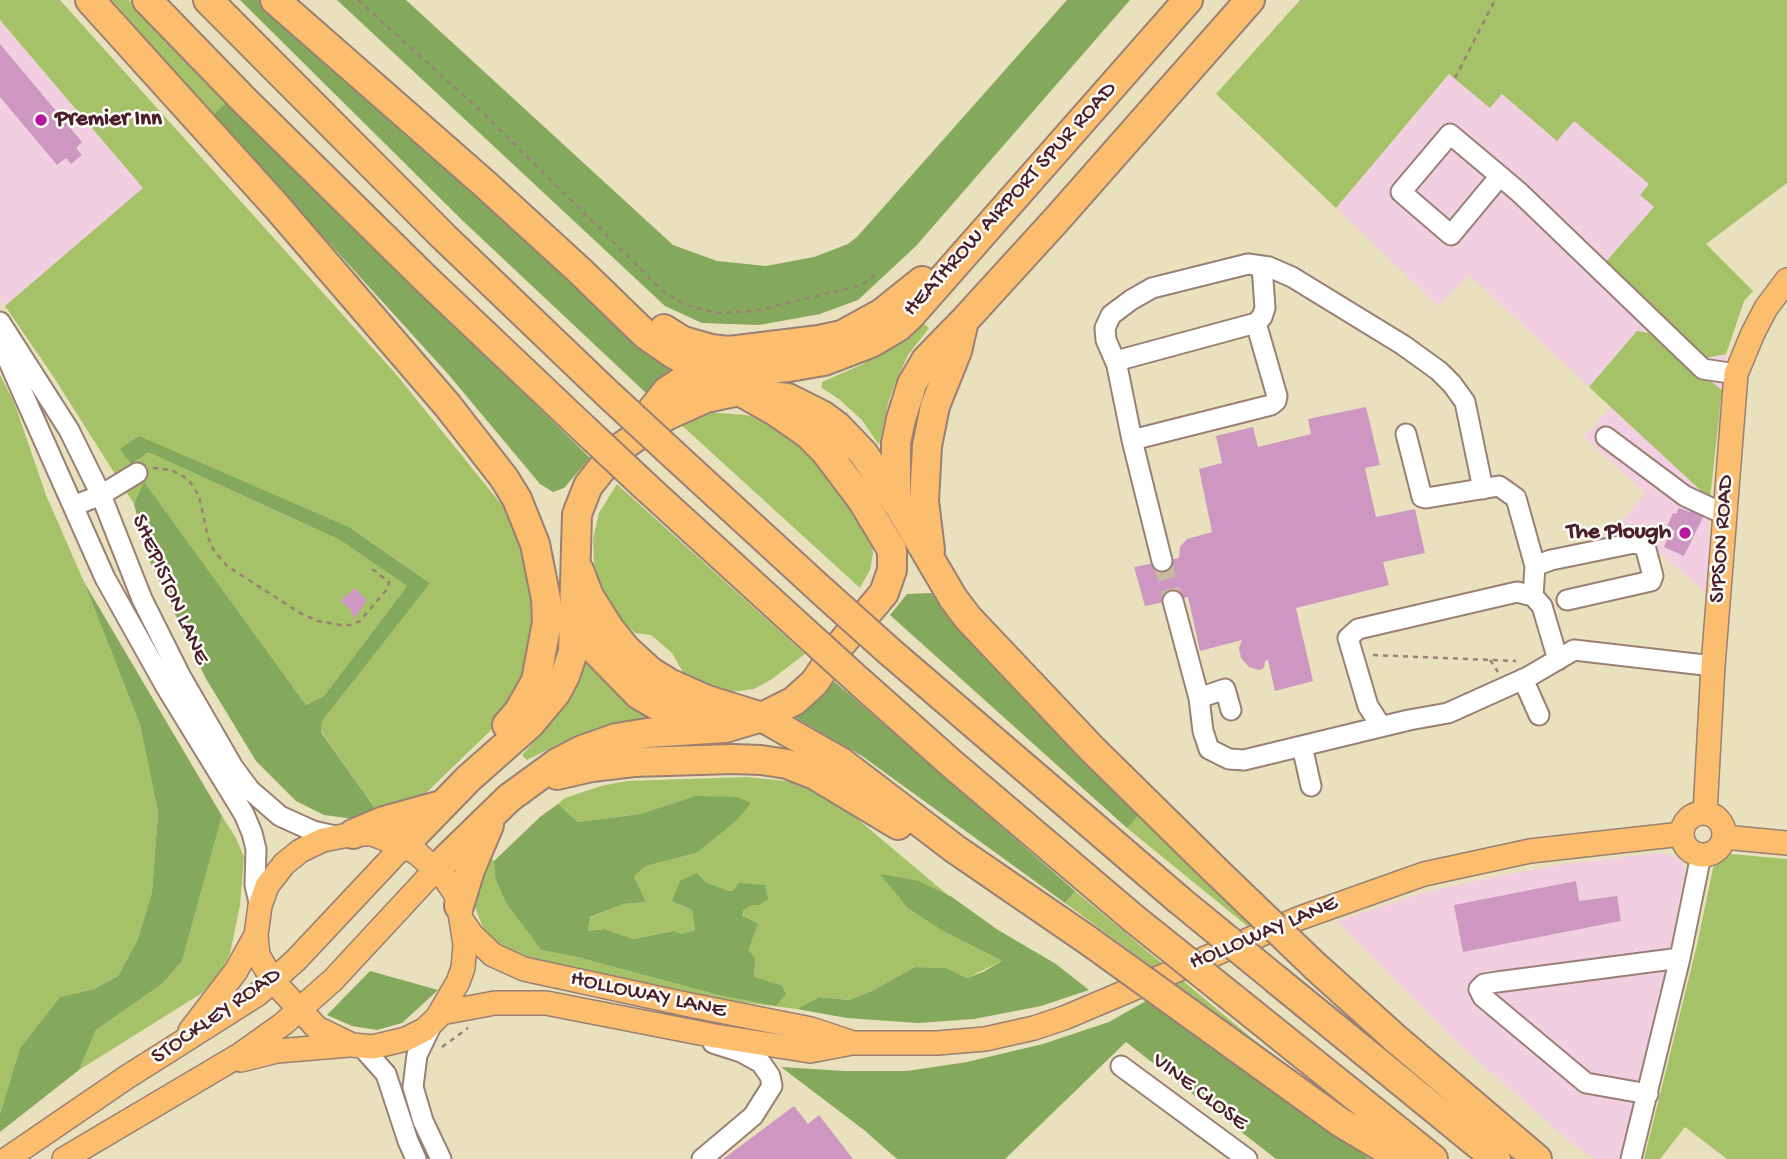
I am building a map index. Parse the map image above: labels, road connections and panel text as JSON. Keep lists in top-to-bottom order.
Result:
{
  "streets": {
    "highway": ["HEATHROW AIRPORT SPUR ROAD"],
    "main road": ["SIPSON ROAD", "HOLLOWAY LANE", "STOCKLEY ROAD"],
    "street": ["SHEPISTON LANE", "VINE CLOSE"]
  },
  "crossings": [
    ["SIPSON ROAD", "HOLLOWAY LANE"],
    ["HOLLOWAY LANE", "STOCKLEY ROAD"]
  ],
  "places": ["Premier Inn", "The Plough"]
}
